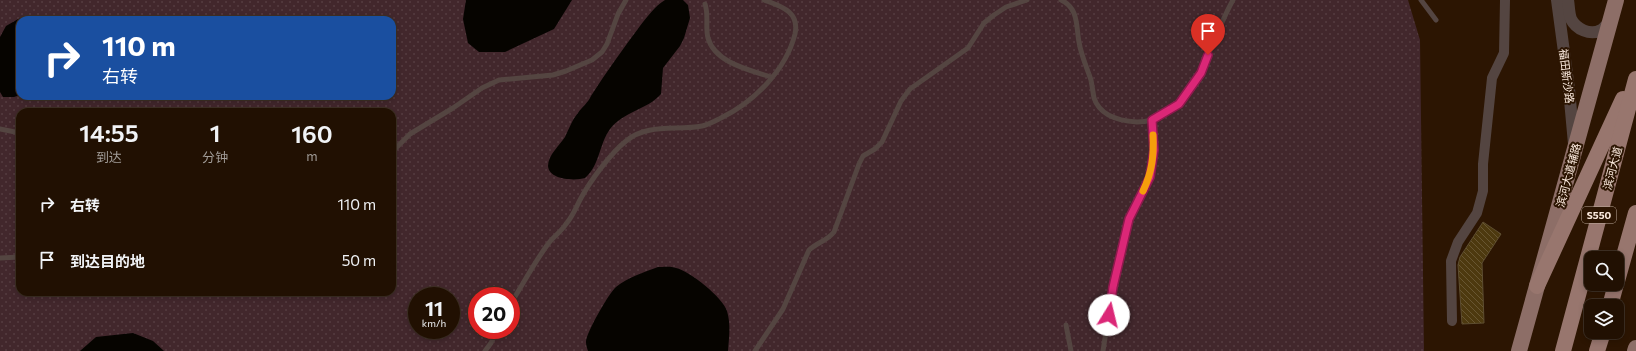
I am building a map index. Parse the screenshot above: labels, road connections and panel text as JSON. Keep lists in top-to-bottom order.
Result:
{
  "streets": {
    "highway": ["滨河大道", "S550"],
    "main road": ["滨河大道辅路"],
    "street": ["福田新沙路"]
  },
  "crossings": [
    ["福田新沙路", "滨河大道辅路"]
  ],
  "page": {
    "turn": ["110 m", "右转"],
    "eta": [
      "14:55",
      "到达",
      "1",
      "分钟",
      "160",
      "m"
    ],
    "list": [
      {
        "name": "右转",
        "value": "110 m"
      },
      {
        "name": "到达目的地",
        "value": "50 m"
      }
    ],
    "speed": "11 km/h",
    "limit": "20"
  }
}
